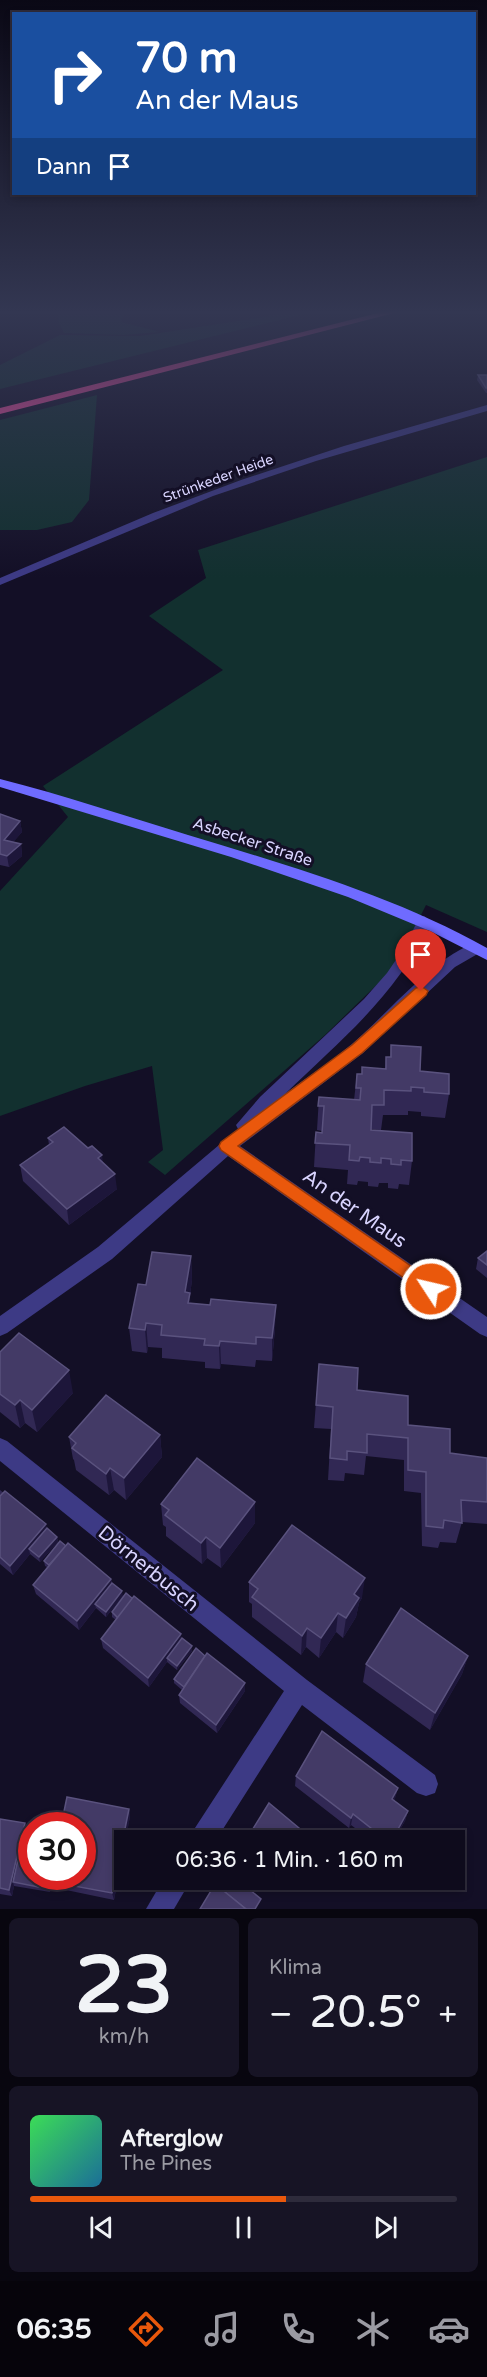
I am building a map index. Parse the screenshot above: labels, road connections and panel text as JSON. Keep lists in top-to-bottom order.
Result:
{
  "streets": {
    "main road": ["Asbecker Straße"],
    "street": ["Strünkeder Heide", "An der Maus", "Dörnerbusch"]
  },
  "page": {
    "turn": ["70 m", "An der Maus"],
    "then": "Dann",
    "limit": "30",
    "trip": "06:36 · 1 Min. · 160 m",
    "tile": [
      ["23", "km/h"],
      "Klima"
    ],
    "heat": ["−", "20.5°", "+"],
    "song": ["Afterglow", "The Pines"],
    "tabs": "06:35"
  }
}
